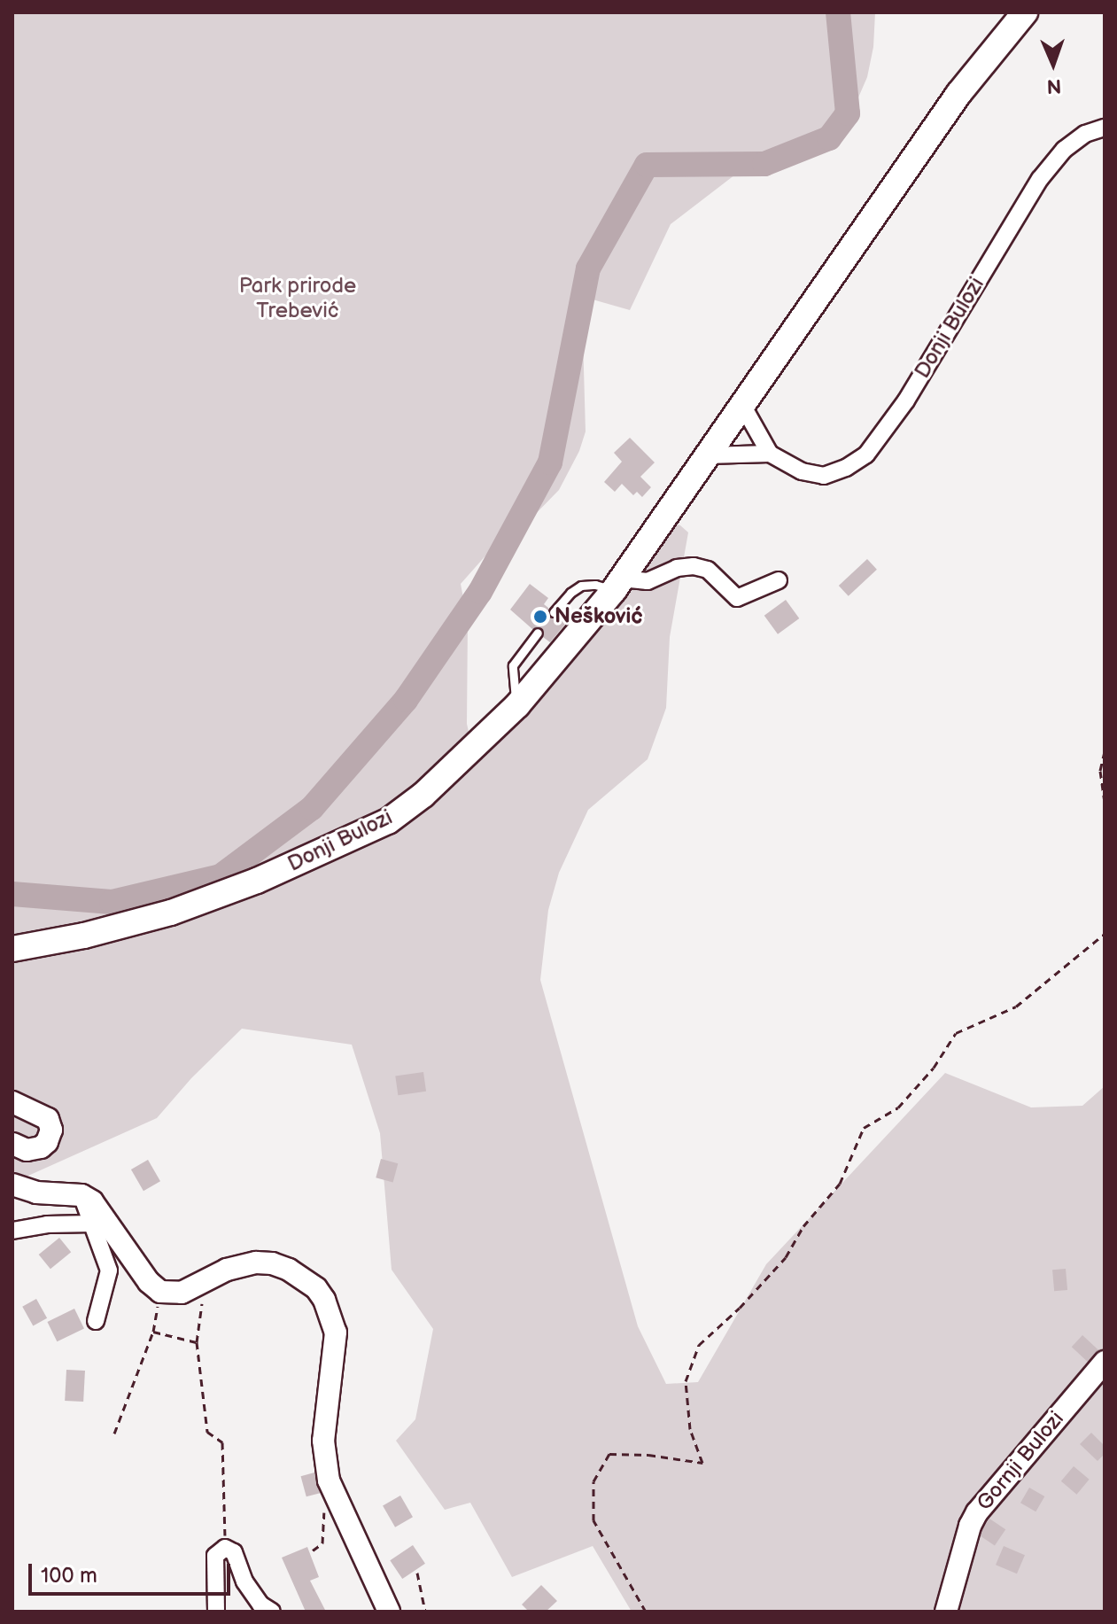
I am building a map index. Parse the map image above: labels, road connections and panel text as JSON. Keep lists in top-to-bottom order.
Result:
{
  "streets": {
    "main road": ["Donji Bulozi"],
    "street": ["Gornji Bulozi"]
  },
  "parks": ["Park prirode Trebević"],
  "places": ["Nešković"],
  "scale_bar": "100 m",
  "north": "bottom"
}
